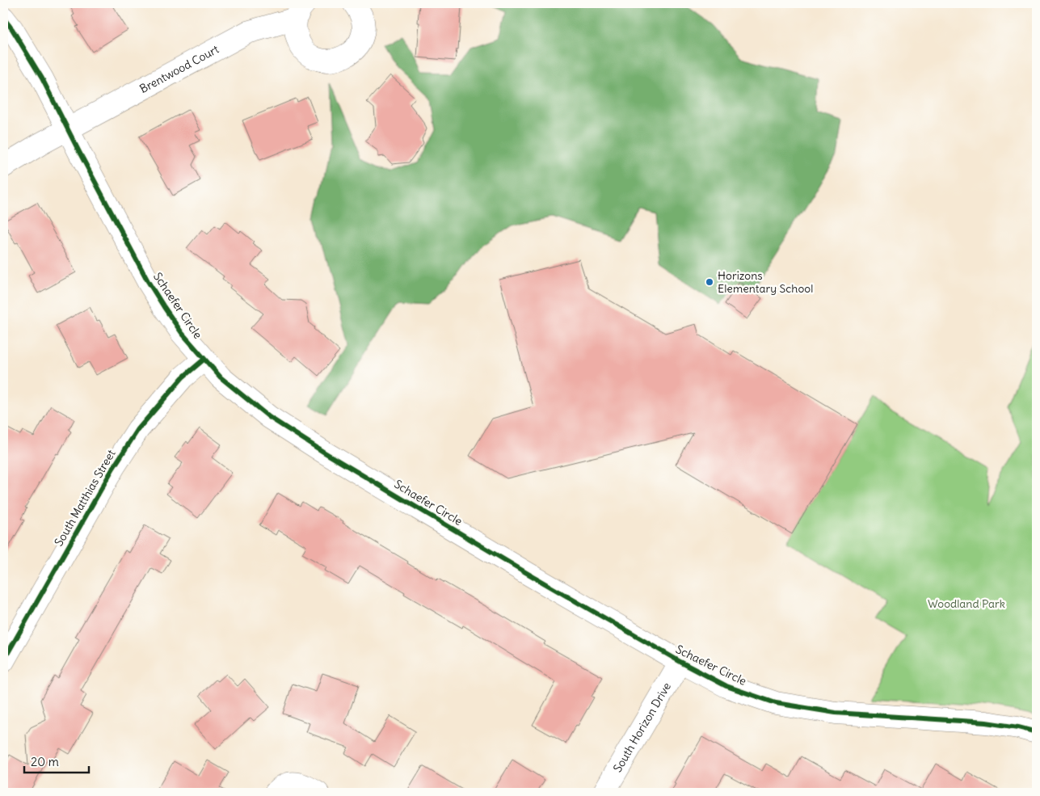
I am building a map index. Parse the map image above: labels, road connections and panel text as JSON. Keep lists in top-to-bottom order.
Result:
{
  "streets": {
    "street": [
      "Brentwood Court",
      "Schaefer Circle",
      "South Matthias Street",
      "South Horizon Drive"
    ]
  },
  "crossings": [
    ["Brentwood Court", "Schaefer Circle"],
    ["Schaefer Circle", "South Matthias Street"],
    ["Schaefer Circle", "South Horizon Drive"]
  ],
  "parks": ["Woodland Park"],
  "places": ["Horizons Elementary School"],
  "scale_bar": "20 m"
}
